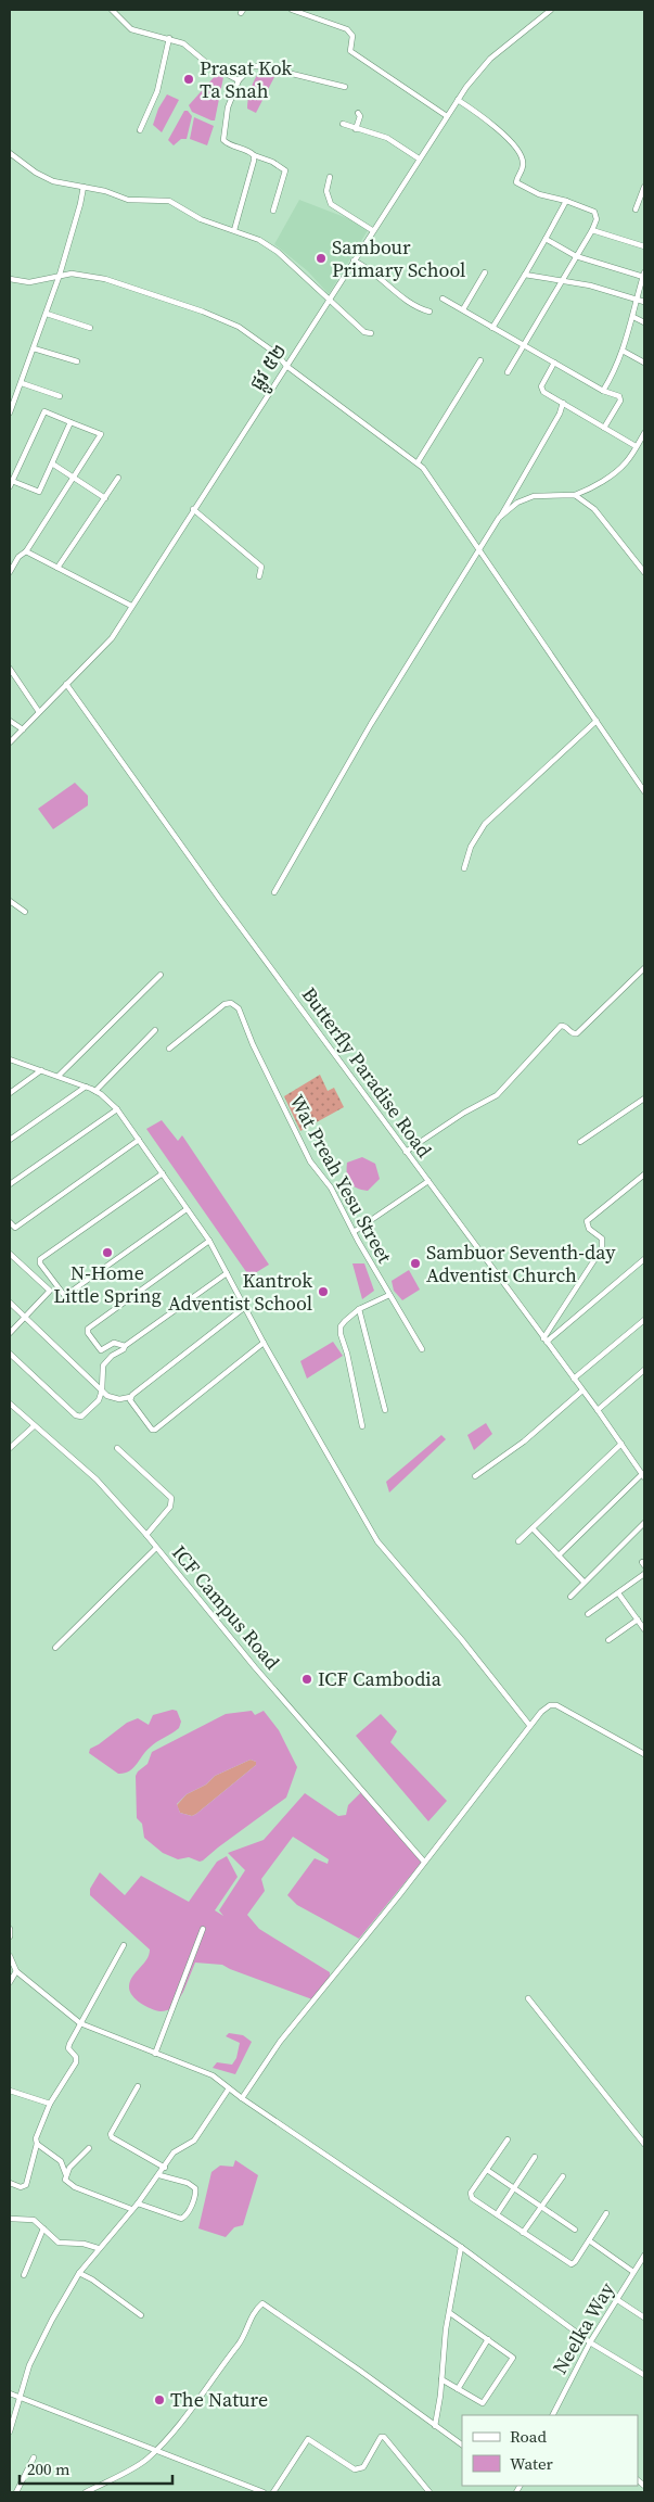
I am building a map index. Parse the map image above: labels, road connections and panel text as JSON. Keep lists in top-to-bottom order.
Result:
{
  "streets": {
    "street": [
      "ផ្លូវ ៥២",
      "Butterfly Paradise Road",
      "Wat Preah Yesu Street",
      "ICF Campus Road",
      "Neelka Way"
    ]
  },
  "crossings": [
    ["ផ្លូវ ៥២", "Butterfly Paradise Road"]
  ],
  "places": [
    "Prasat Kok Ta Snah",
    "Sambour Primary School",
    "N-Home Little Spring",
    "Sambuor Seventh-day Adventist Church",
    "Kantrok Adventist School",
    "ICF Cambodia",
    "The Nature"
  ],
  "legend": ["Road", "Water"],
  "scale_bar": "200 m"
}
